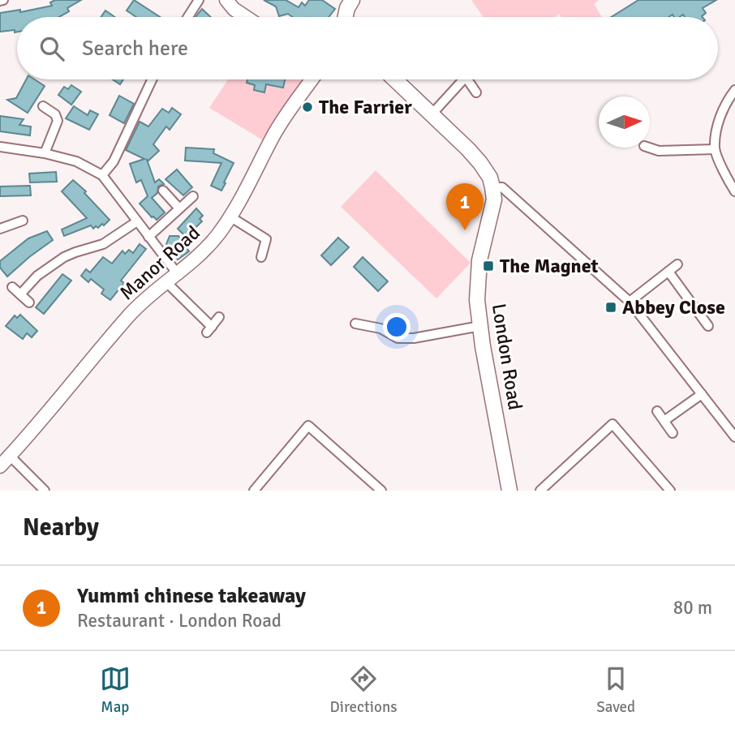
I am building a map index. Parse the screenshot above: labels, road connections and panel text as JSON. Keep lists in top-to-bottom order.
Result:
{
  "streets": {
    "main road": ["Manor Road", "London Road"]
  },
  "places": {
    "other": ["The Farrier"],
    "transit": ["The Magnet", "Abbey Close"]
  },
  "north": "right",
  "page": {
    "search": "Search here",
    "pins": "1",
    "heading": "Nearby",
    "list": [
      {
        "mark": "1",
        "name": "Yummi chinese takeaway",
        "note": "Restaurant · London Road",
        "value": "80 m"
      }
    ],
    "nav": ["Map", "Directions", "Saved"]
  }
}
